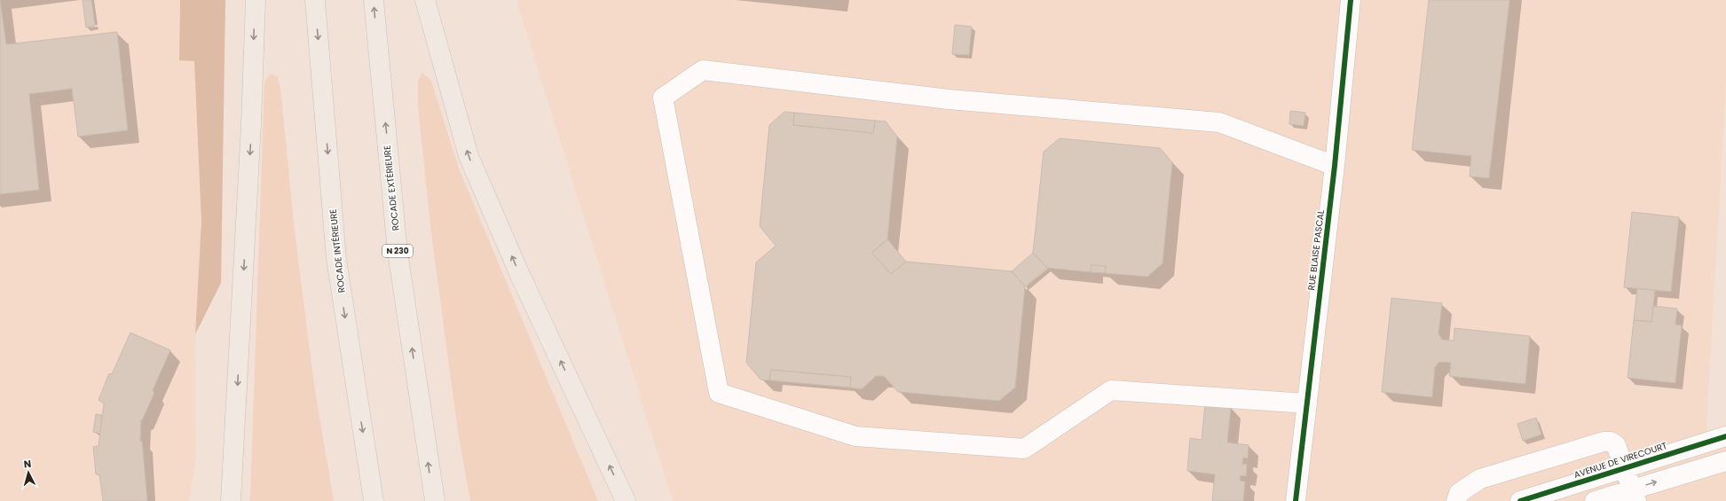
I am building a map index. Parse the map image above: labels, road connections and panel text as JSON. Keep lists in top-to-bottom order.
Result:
{
  "streets": {
    "highway": ["ROCADE EXTÉRIEURE", "ROCADE INTÉRIEURE", "N 230"],
    "street": ["RUE BLAISE PASCAL", "AVENUE DE VIRECOURT"]
  },
  "north": "top"
}
